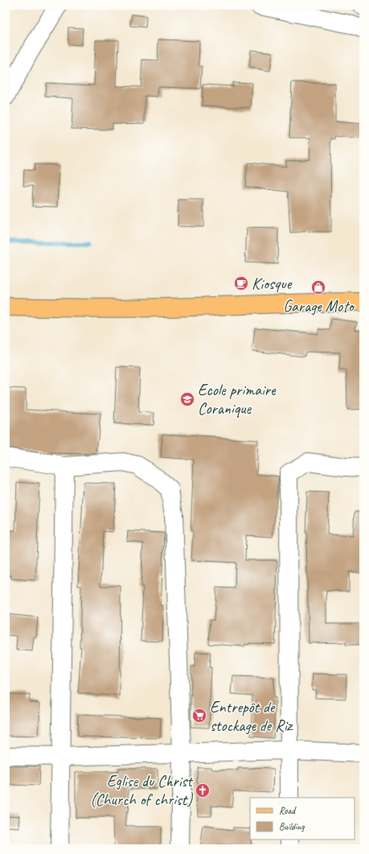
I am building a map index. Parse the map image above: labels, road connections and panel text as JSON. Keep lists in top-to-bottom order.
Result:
{
  "places": {
    "cafe": ["Kiosque"],
    "shop": ["Garage Moto"],
    "school or university": ["Ecole primaire Coranique"],
    "supermarket": ["Entrepôt de stockage de Riz"],
    "church": ["Eglise du Christ (Church of christ)"]
  },
  "legend": ["Road", "Building"]
}
